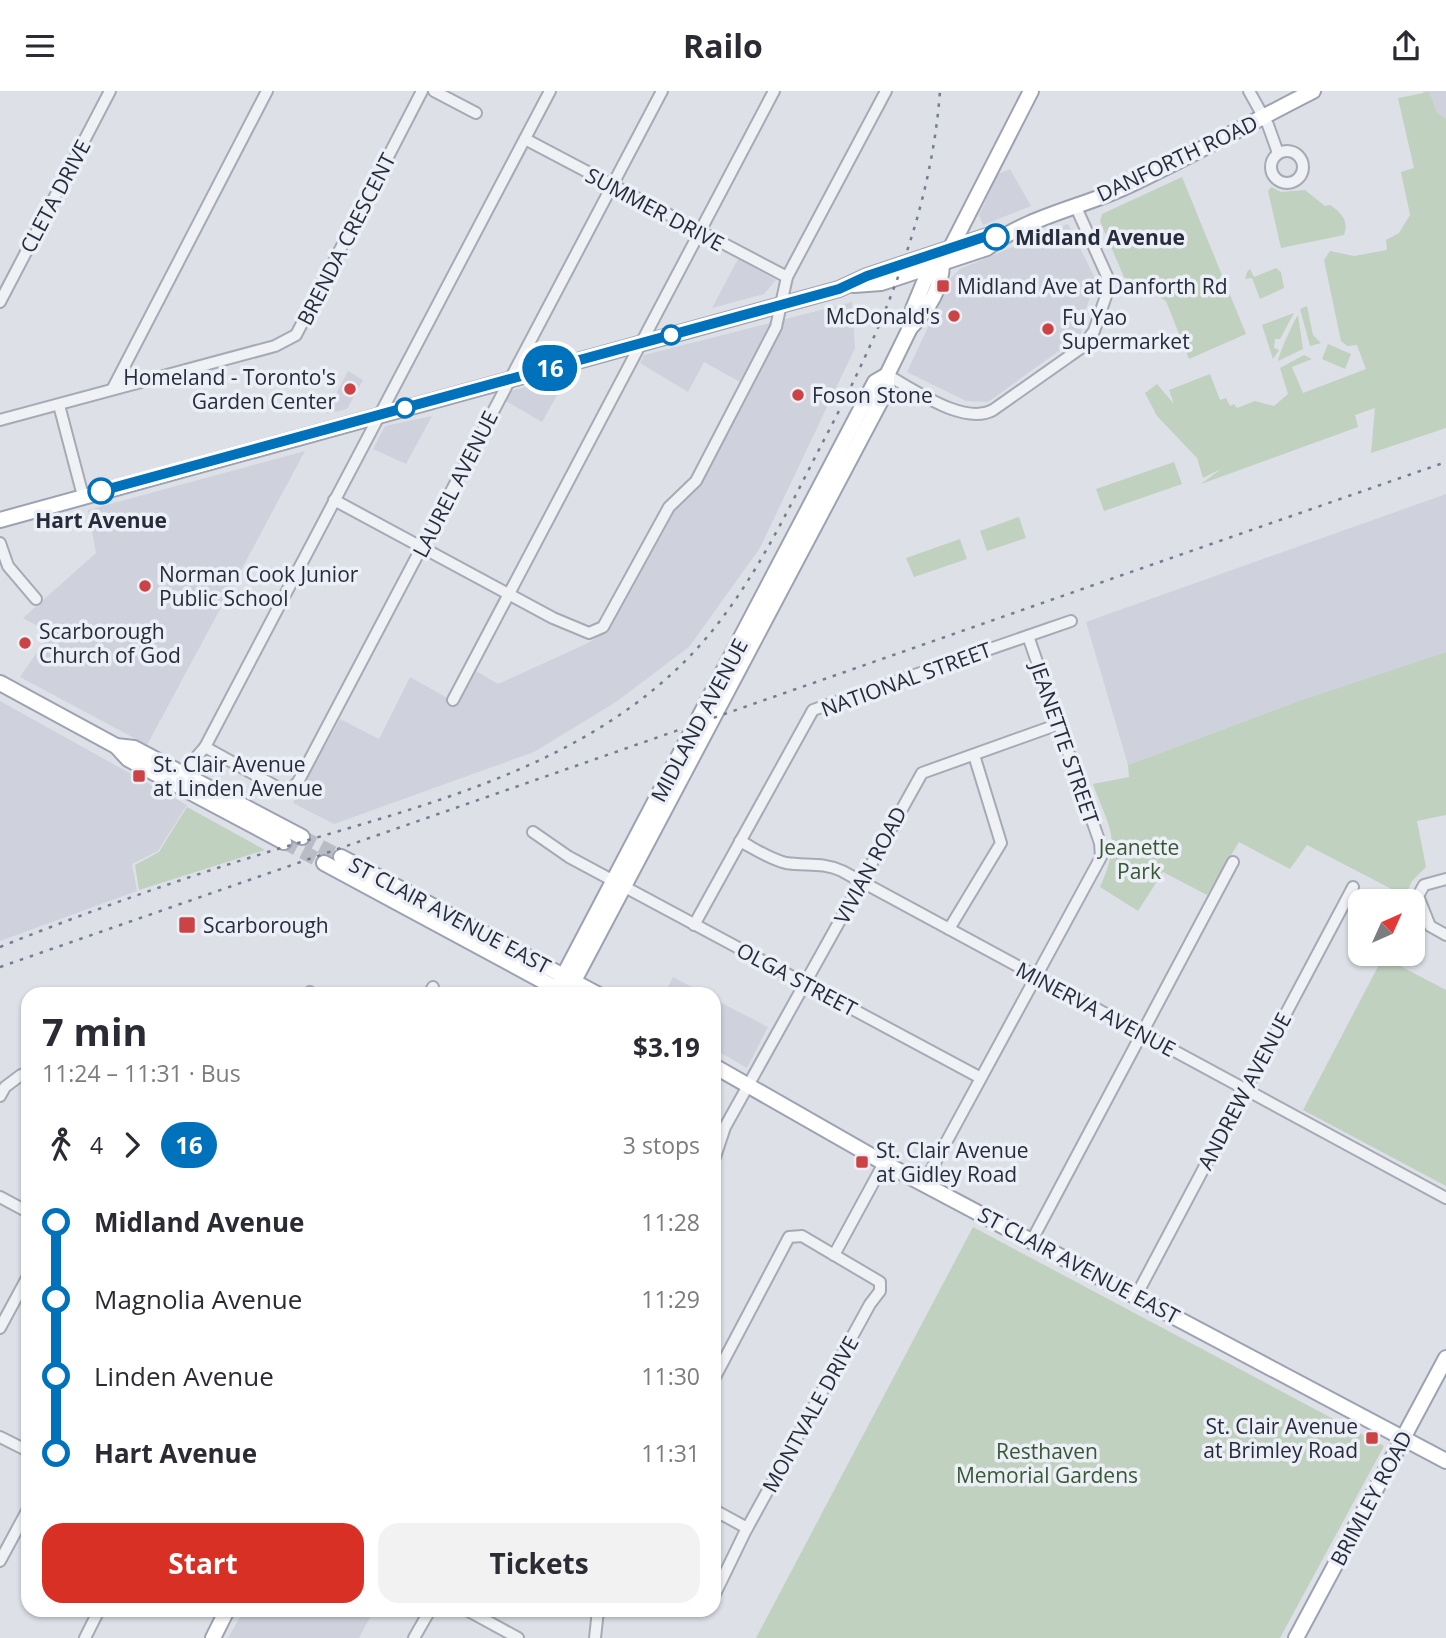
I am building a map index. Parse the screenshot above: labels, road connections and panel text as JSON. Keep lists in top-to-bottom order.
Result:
{
  "streets": {
    "main road": [
      "DANFORTH ROAD",
      "MIDLAND AVENUE",
      "ST CLAIR AVENUE EAST",
      "BRIMLEY ROAD"
    ],
    "street": [
      "CLETA DRIVE",
      "SUMMER DRIVE",
      "BRENDA CRESCENT",
      "LAUREL AVENUE",
      "NATIONAL STREET",
      "JEANETTE STREET",
      "VIVIAN ROAD",
      "OLGA STREET",
      "MINERVA AVENUE",
      "ANDREW AVENUE",
      "MONTVALE DRIVE"
    ]
  },
  "crossings": [
    ["DANFORTH ROAD", "LAUREL AVENUE"],
    ["DANFORTH ROAD", "MIDLAND AVENUE"],
    ["SUMMER DRIVE", "LAUREL AVENUE"],
    ["NATIONAL STREET", "JEANETTE STREET"],
    ["NATIONAL STREET", "OLGA STREET"],
    ["NATIONAL STREET", "MINERVA AVENUE"],
    ["MIDLAND AVENUE", "OLGA STREET"],
    ["JEANETTE STREET", "VIVIAN ROAD"],
    ["JEANETTE STREET", "ST CLAIR AVENUE EAST"],
    ["JEANETTE STREET", "OLGA STREET"],
    ["JEANETTE STREET", "MINERVA AVENUE"],
    ["VIVIAN ROAD", "ST CLAIR AVENUE EAST"],
    ["VIVIAN ROAD", "OLGA STREET"],
    ["VIVIAN ROAD", "MINERVA AVENUE"],
    ["ST CLAIR AVENUE EAST", "ANDREW AVENUE"],
    ["ST CLAIR AVENUE EAST", "BRIMLEY ROAD"],
    ["MINERVA AVENUE", "ANDREW AVENUE"]
  ],
  "parks": ["Jeanette Park", "Resthaven Memorial Gardens"],
  "places": {
    "other": [
      "Midland Avenue",
      "McDonald's",
      "Fu Yao Supermarket",
      "Homeland - Toronto's Garden Center",
      "Foson Stone",
      "Hart Avenue",
      "Norman Cook Junior Public School",
      "Scarborough Church of God"
    ],
    "transit": [
      "Midland Ave at Danforth Rd",
      "St. Clair Avenue at Linden Avenue",
      "Scarborough",
      "St. Clair Avenue at Gidley Road",
      "St. Clair Avenue at Brimley Road"
    ]
  },
  "lines": ["bus line 16"],
  "north": "top right",
  "page": {
    "header": "Railo",
    "on_map": "16",
    "heading": ["7 min", "11:24 – 11:31 · Bus", "$3.19"],
    "legs": ["4", "16", "3 stops"],
    "list": [
      {
        "name": "Midland Avenue",
        "value": "11:28"
      },
      {
        "name": "Magnolia Avenue",
        "value": "11:29"
      },
      {
        "name": "Linden Avenue",
        "value": "11:30"
      },
      {
        "name": "Hart Avenue",
        "value": "11:31"
      }
    ],
    "buttons": ["Start", "Tickets"]
  }
}
